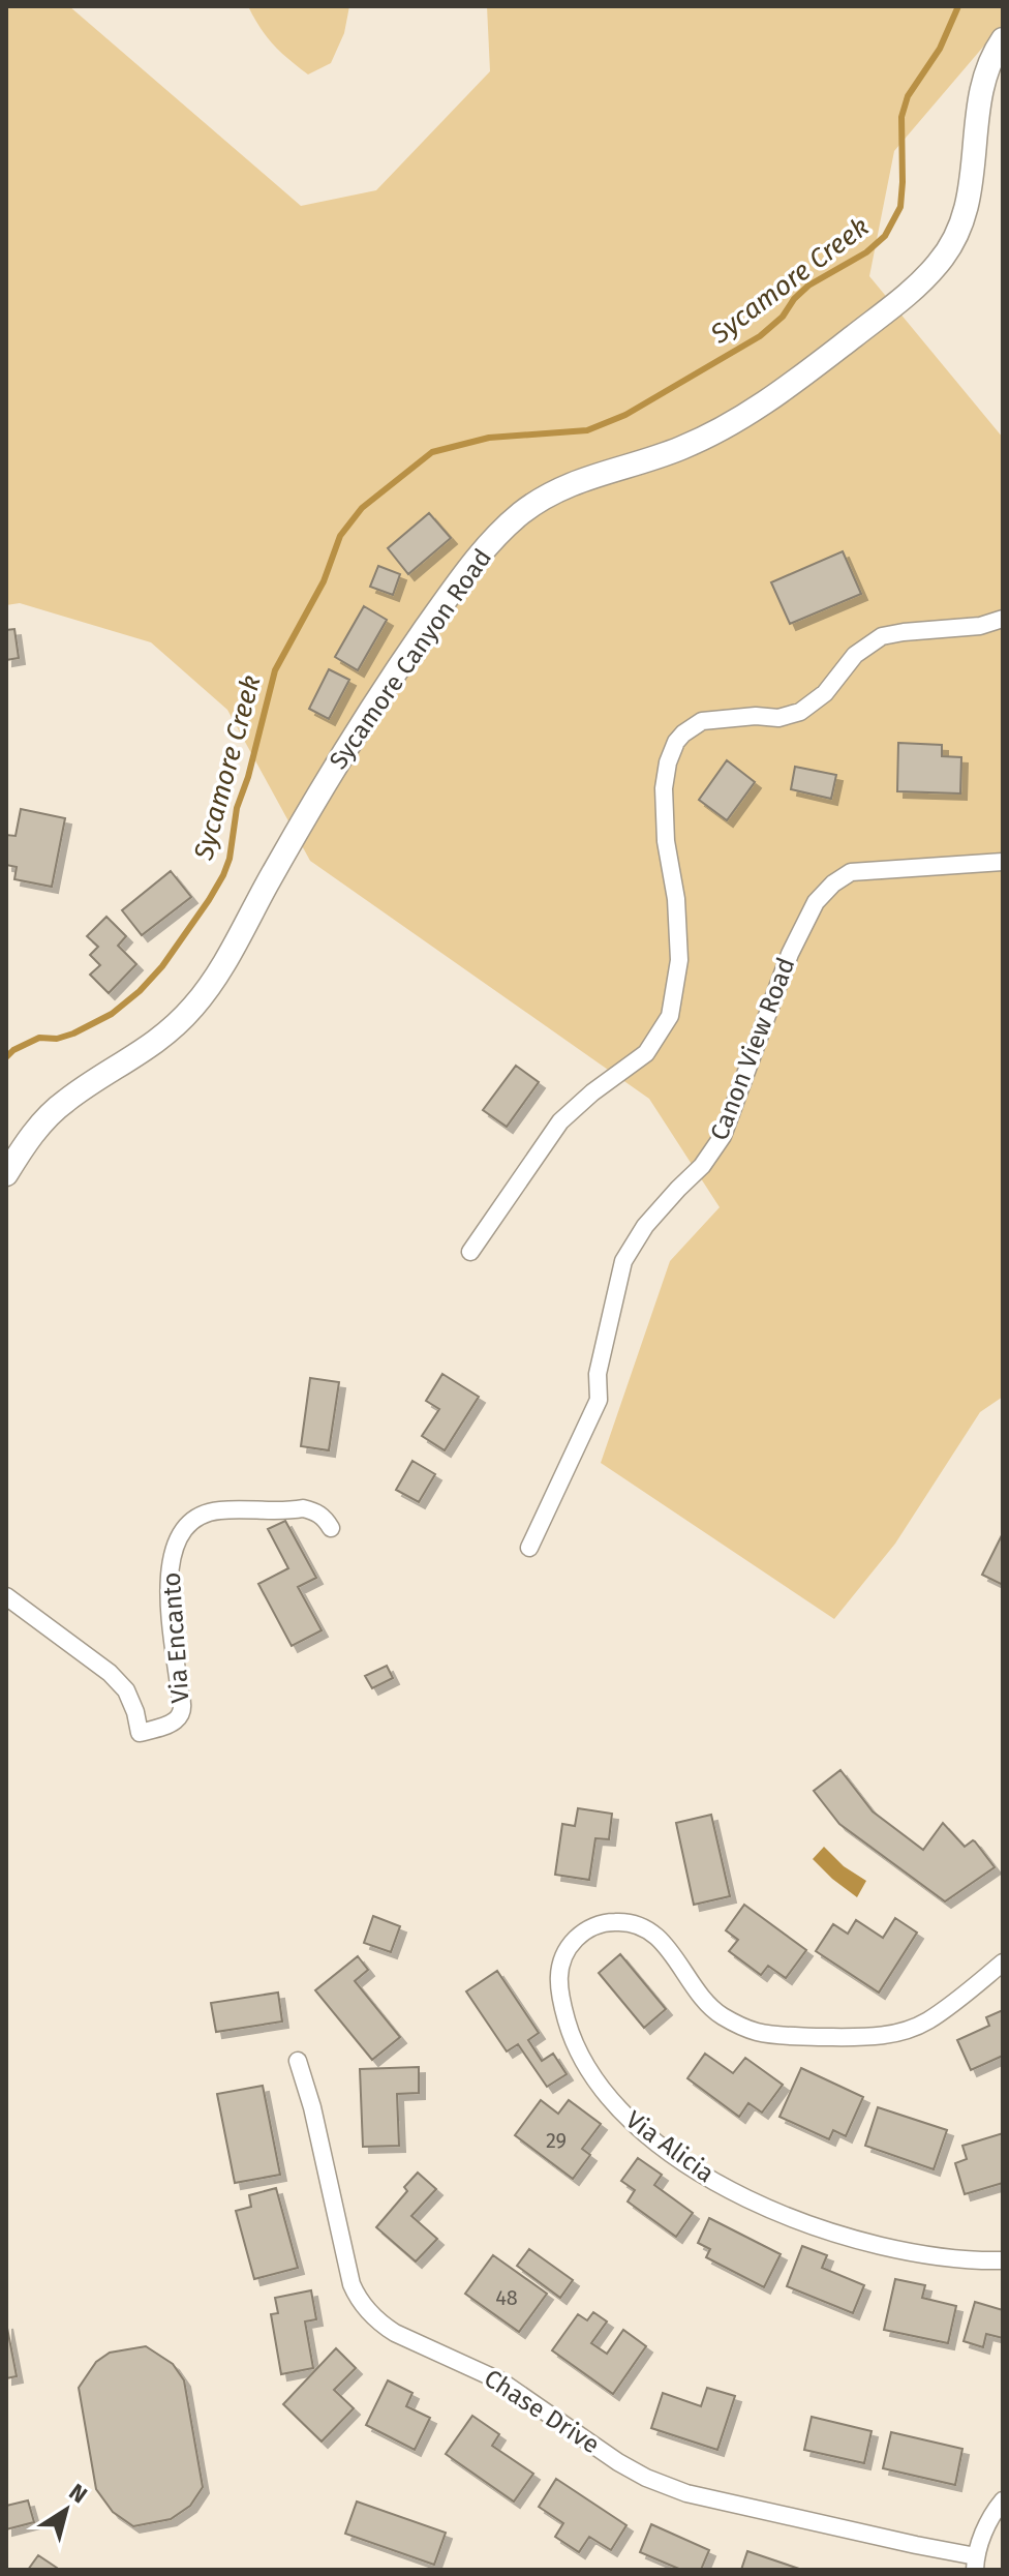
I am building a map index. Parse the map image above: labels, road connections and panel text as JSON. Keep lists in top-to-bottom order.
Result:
{
  "streets": {
    "main road": ["Sycamore Canyon Road"],
    "street": [
      "Canon View Road",
      "Via Encanto",
      "Via Alicia",
      "Chase Drive"
    ]
  },
  "water": ["Sycamore Creek"],
  "house_numbers": ["29", "48"],
  "north": "top right"
}
